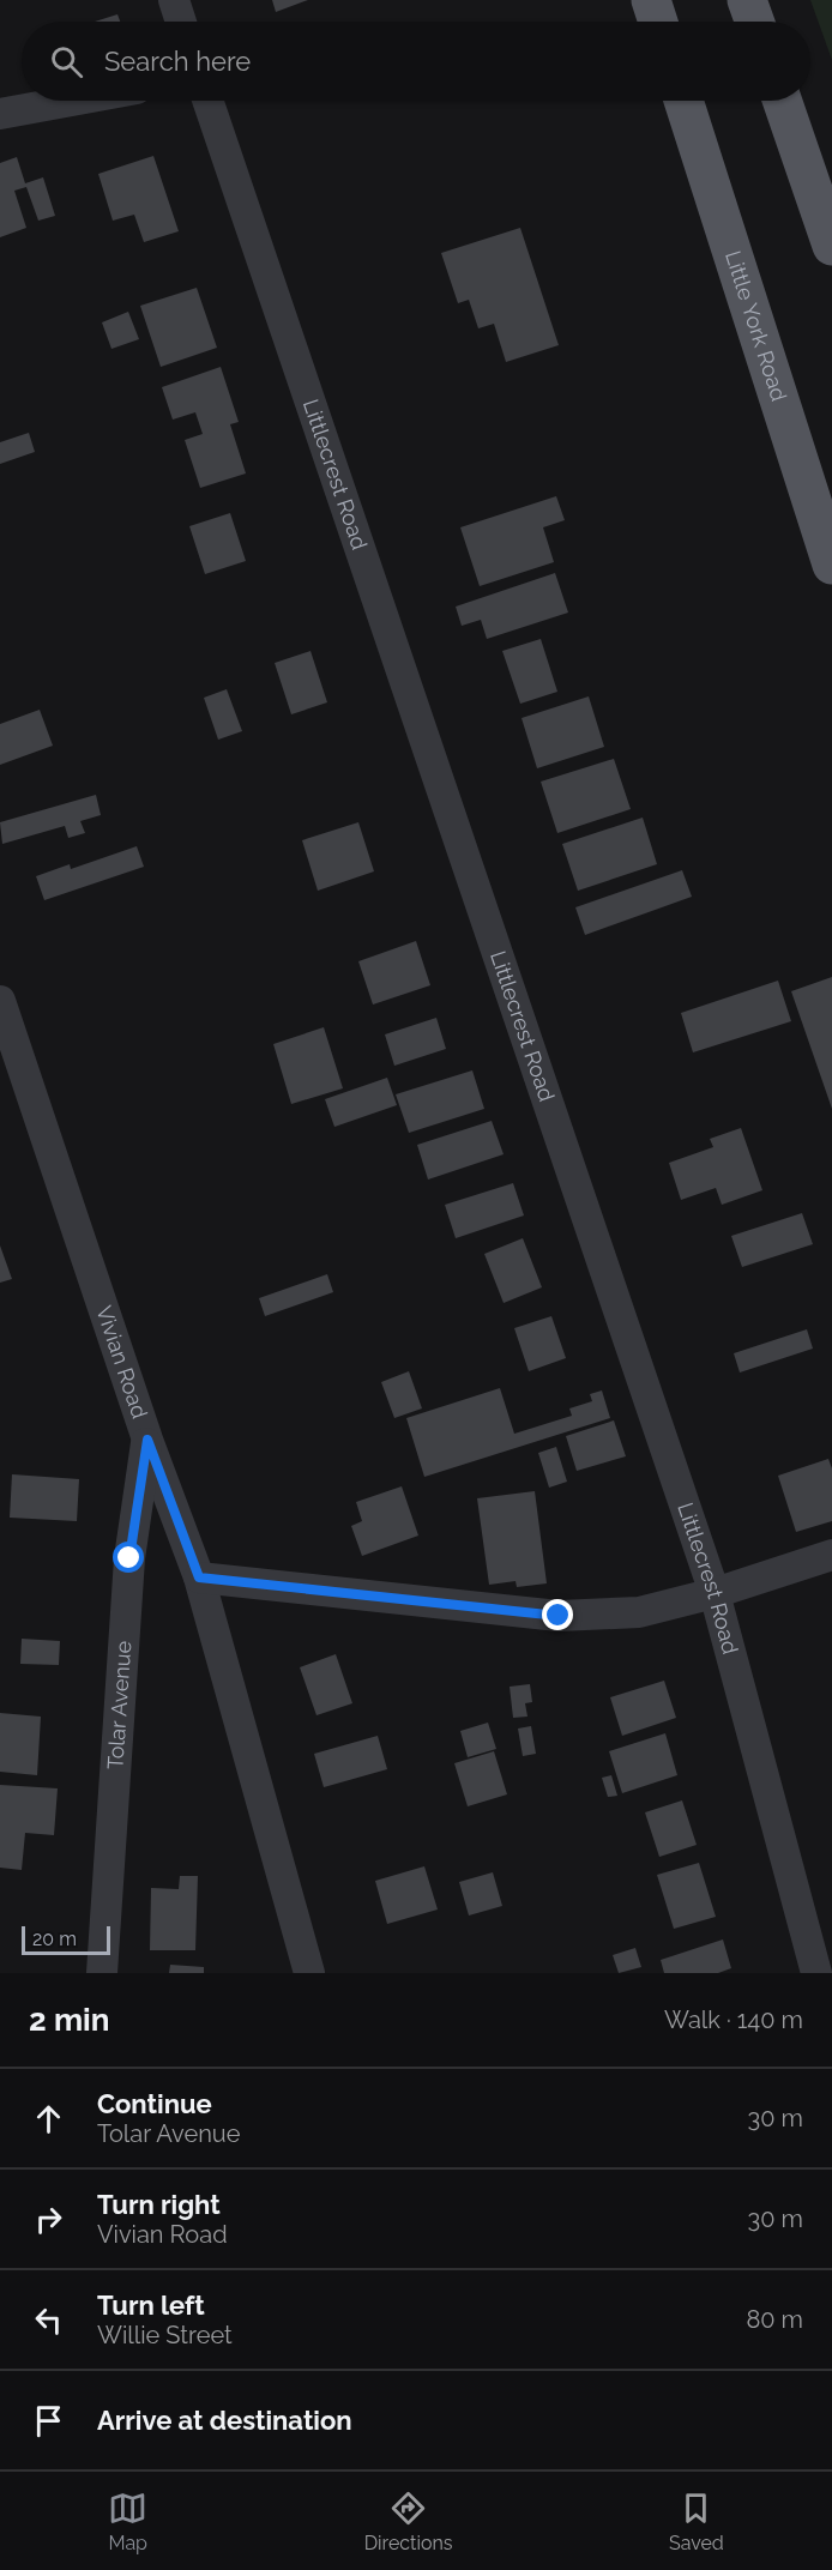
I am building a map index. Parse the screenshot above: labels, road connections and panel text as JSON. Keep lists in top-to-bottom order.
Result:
{
  "streets": {
    "main road": ["Little York Road"],
    "street": ["Littlecrest Road", "Vivian Road", "Tolar Avenue"]
  },
  "crossings": [
    ["Vivian Road", "Tolar Avenue"]
  ],
  "scale_bar": "20 m",
  "page": {
    "search": "Search here",
    "scale": "20 m",
    "heading": ["2 min", "Walk · 140 m"],
    "list": [
      ["Continue", "Tolar Avenue", "30 m"],
      ["Turn right", "Vivian Road", "30 m"],
      ["Turn left", "Willie Street", "80 m"],
      "Arrive at destination"
    ],
    "nav": ["Map", "Directions", "Saved"]
  }
}
